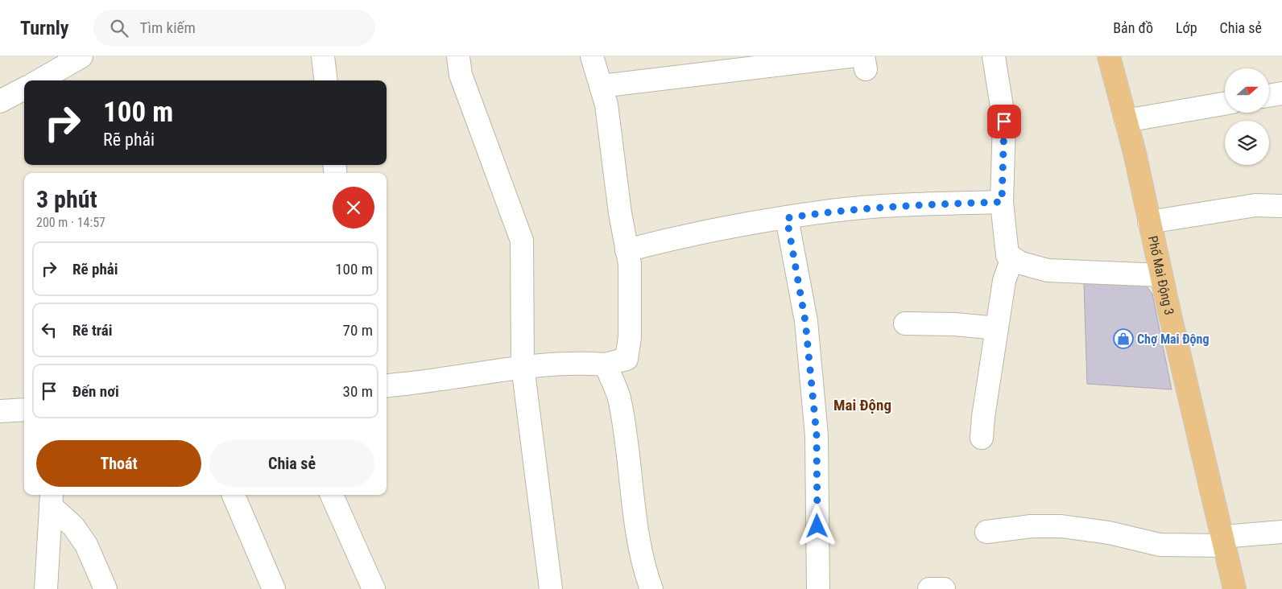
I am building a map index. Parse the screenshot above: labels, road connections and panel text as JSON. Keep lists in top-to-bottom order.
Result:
{
  "streets": {
    "main road": ["Phố Mai Động 3"]
  },
  "districts": ["Mai Động"],
  "places": {
    "shop": ["Chợ Mai Động"]
  },
  "north": "right",
  "page": {
    "header": "Turnly",
    "search": "Tìm kiếm",
    "nav": ["Bản đồ", "Lớp", "Chia sẻ"],
    "turn": ["100 m", "Rẽ phải"],
    "heading": ["3 phút", "200 m · 14:57"],
    "list": [
      {
        "name": "Rẽ phải",
        "value": "100 m"
      },
      {
        "name": "Rẽ trái",
        "value": "70 m"
      },
      {
        "name": "Đến nơi",
        "value": "30 m"
      }
    ],
    "buttons": ["Thoát", "Chia sẻ"]
  }
}
